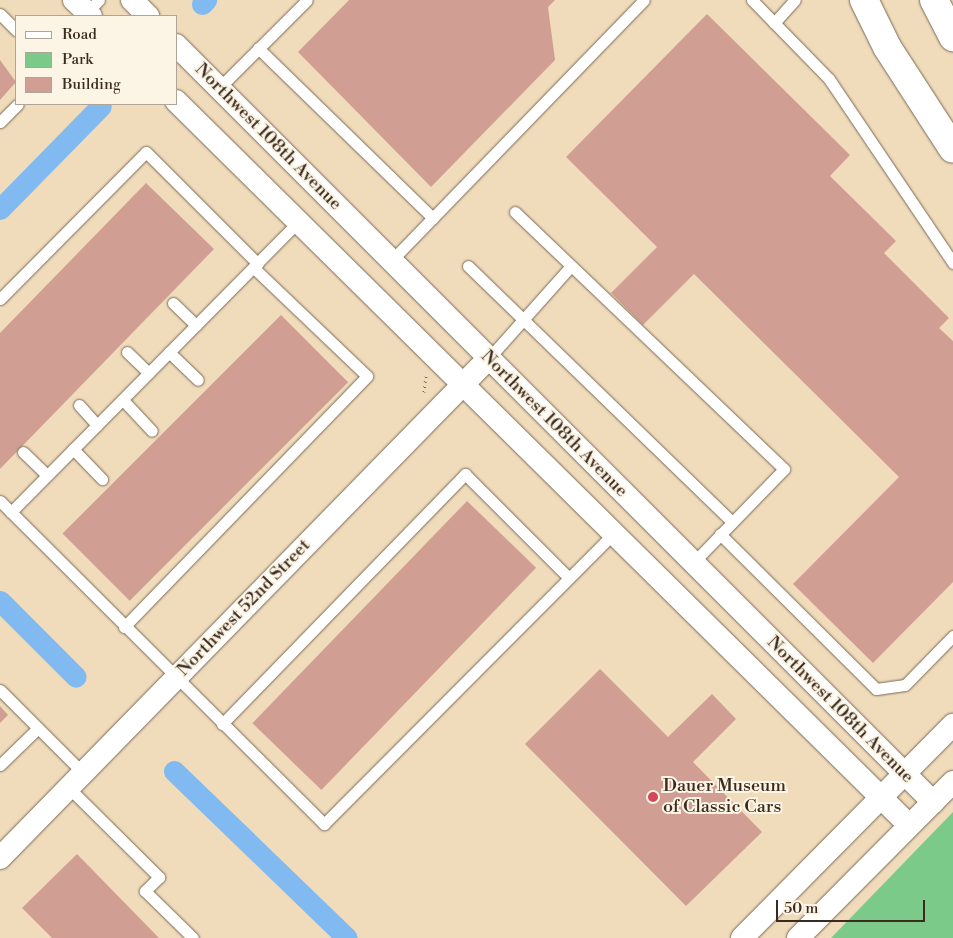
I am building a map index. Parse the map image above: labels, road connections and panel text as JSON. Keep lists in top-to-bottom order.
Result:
{
  "streets": {
    "street": ["Northwest 108th Avenue", "Northwest 52nd Street"]
  },
  "crossings": [
    ["Northwest 108th Avenue", "Northwest 52nd Street"]
  ],
  "places": ["Dauer Museum of Classic Cars"],
  "legend": ["Road", "Park", "Building"],
  "scale_bar": "50 m"
}
